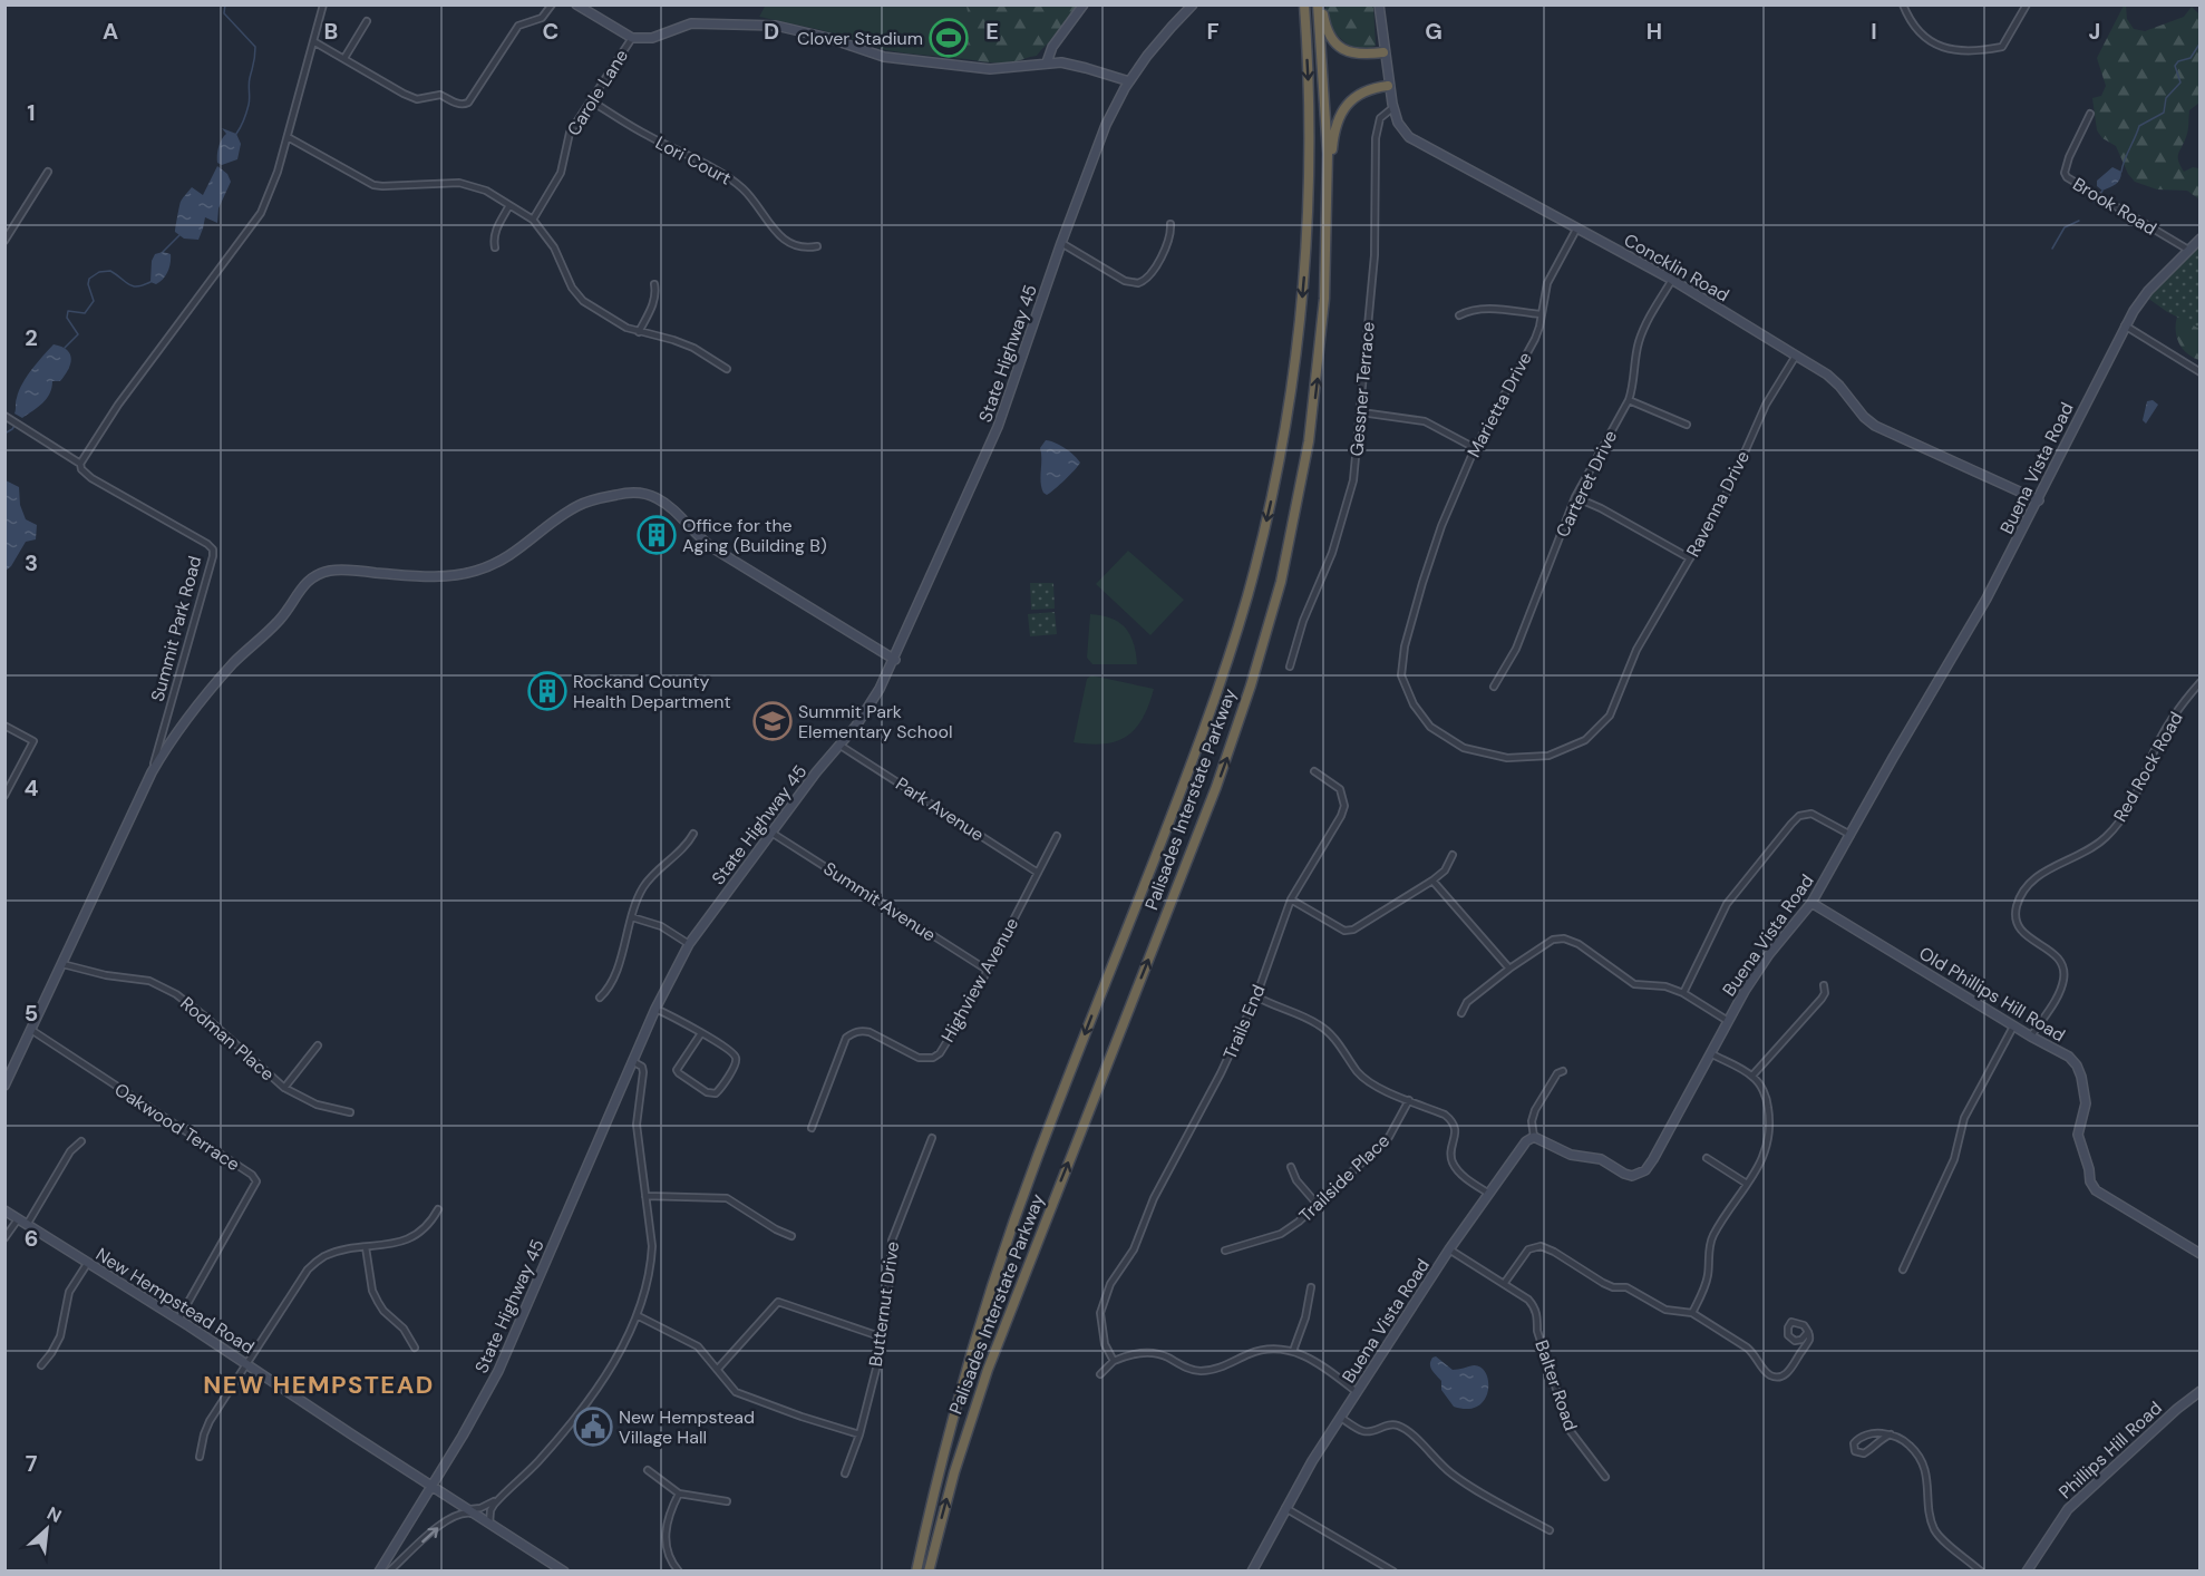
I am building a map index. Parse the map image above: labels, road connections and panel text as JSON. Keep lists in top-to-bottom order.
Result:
{
  "streets": {
    "highway": ["Palisades Interstate Parkway"],
    "street": [
      "Carole Lane",
      "Lori Court",
      "Brook Road",
      "Concklin Road",
      "State Highway 45",
      "Gessner Terrace",
      "Marietta Drive",
      "Buena Vista Road",
      "Carteret Drive",
      "Ravenna Drive",
      "Summit Park Road",
      "Red Rock Road",
      "Park Avenue",
      "Summit Avenue",
      "Highview Avenue",
      "Old Phillips Hill Road",
      "Trails End",
      "Rodman Place",
      "Oakwood Terrace",
      "Trailside Place",
      "New Hempstead Road",
      "Butternut Drive",
      "Balter Road",
      "Phillips Hill Road"
    ]
  },
  "crossings": [
    ["Carole Lane", "Lori Court"],
    ["Brook Road", "Buena Vista Road"],
    ["Concklin Road", "Gessner Terrace"],
    ["Concklin Road", "Marietta Drive"],
    ["Concklin Road", "Buena Vista Road"],
    ["Concklin Road", "Carteret Drive"],
    ["Concklin Road", "Ravenna Drive"],
    ["State Highway 45", "Park Avenue"],
    ["State Highway 45", "Summit Avenue"],
    ["State Highway 45", "New Hempstead Road"],
    ["Marietta Drive", "Ravenna Drive"],
    ["Buena Vista Road", "Old Phillips Hill Road"],
    ["Buena Vista Road", "Balter Road"],
    ["Summit Park Road", "Rodman Place"],
    ["Summit Park Road", "Oakwood Terrace"],
    ["Red Rock Road", "Old Phillips Hill Road"],
    ["Park Avenue", "Highview Avenue"],
    ["Summit Avenue", "Highview Avenue"],
    ["Oakwood Terrace", "New Hempstead Road"]
  ],
  "districts": ["NEW HEMPSTEAD"],
  "places": {
    "sports": ["Clover Stadium"],
    "building": ["Office for the Aging (Building B)", "Rockand County Health Department"],
    "school or university": ["Summit Park Elementary School"],
    "public building": ["New Hempstead Village Hall"]
  },
  "north": "top right",
  "grid": {
    "columns": [
      "A",
      "B",
      "C",
      "D",
      "E",
      "F",
      "G",
      "H",
      "I",
      "J"
    ],
    "rows": [
      "1",
      "2",
      "3",
      "4",
      "5",
      "6",
      "7"
    ]
  }
}
